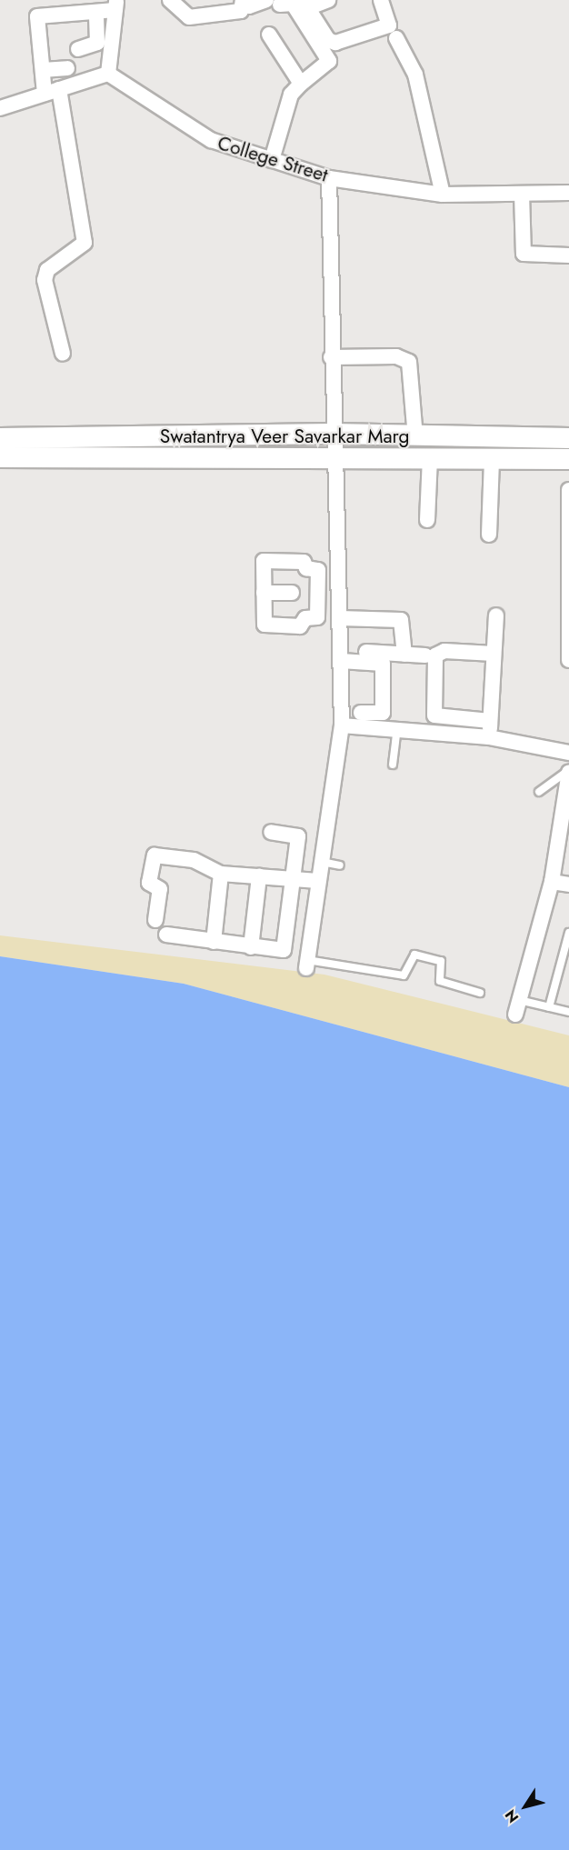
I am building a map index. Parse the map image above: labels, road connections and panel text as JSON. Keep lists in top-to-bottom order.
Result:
{
  "streets": {
    "main road": ["Swatantrya Veer Savarkar Marg"],
    "street": ["College Street"]
  },
  "north": "bottom left"
}
